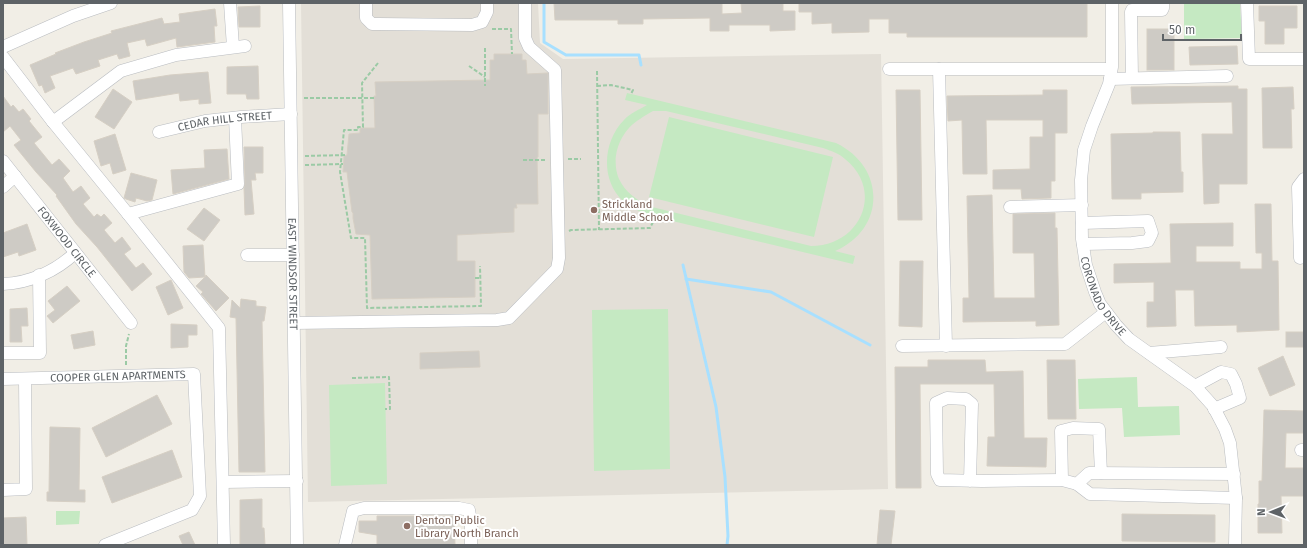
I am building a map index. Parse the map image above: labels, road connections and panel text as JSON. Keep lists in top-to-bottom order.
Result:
{
  "streets": {
    "street": [
      "CEDAR HILL STREET",
      "FOXWOOD CIRCLE",
      "EAST WINDSOR STREET",
      "CORONADO DRIVE",
      "COOPER GLEN APARTMENTS"
    ]
  },
  "crossings": [
    ["CEDAR HILL STREET", "EAST WINDSOR STREET"]
  ],
  "places": ["Strickland Middle School", "Denton Public Library North Branch"],
  "scale_bar": "50 m",
  "north": "left"
}
